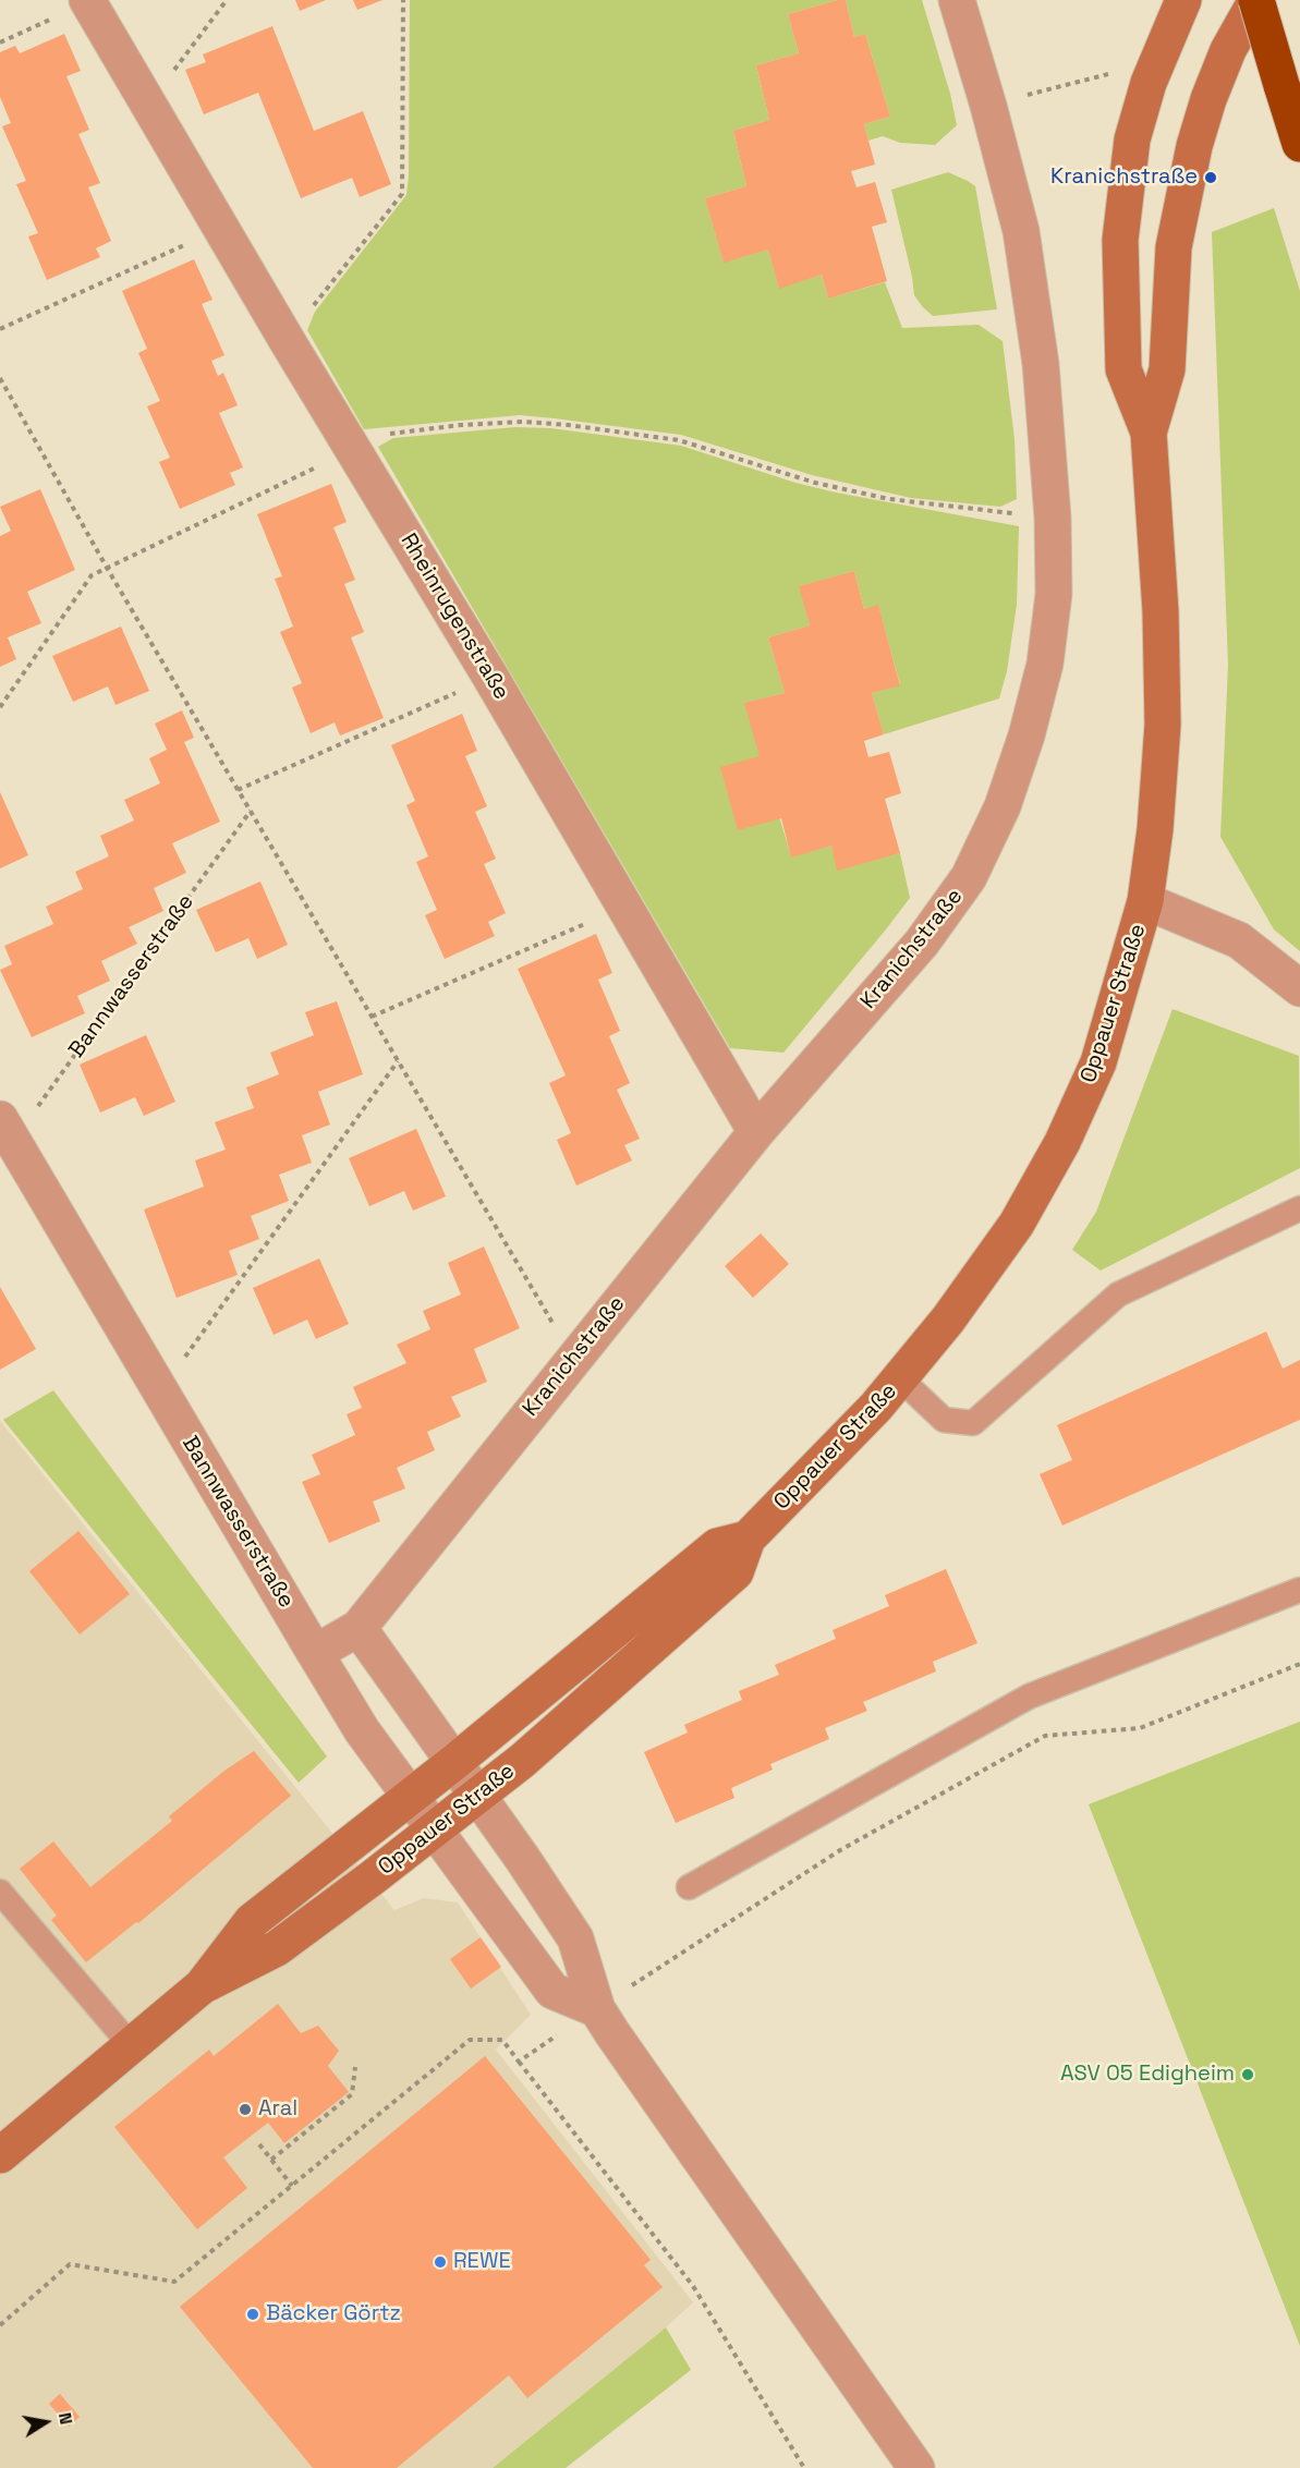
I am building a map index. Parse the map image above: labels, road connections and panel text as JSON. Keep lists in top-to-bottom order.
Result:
{
  "streets": {
    "street": [
      "Rheinrugenstraße",
      "Kranichstraße",
      "Bannwasserstraße",
      "Oppauer Straße"
    ]
  },
  "crossings": [
    ["Rheinrugenstraße", "Kranichstraße"],
    ["Bannwasserstraße", "Oppauer Straße"]
  ],
  "places": [
    "Kranichstraße",
    "ASV 05 Edigheim",
    "Aral",
    "REWE",
    "Bäcker Görtz"
  ],
  "north": "right"
}
